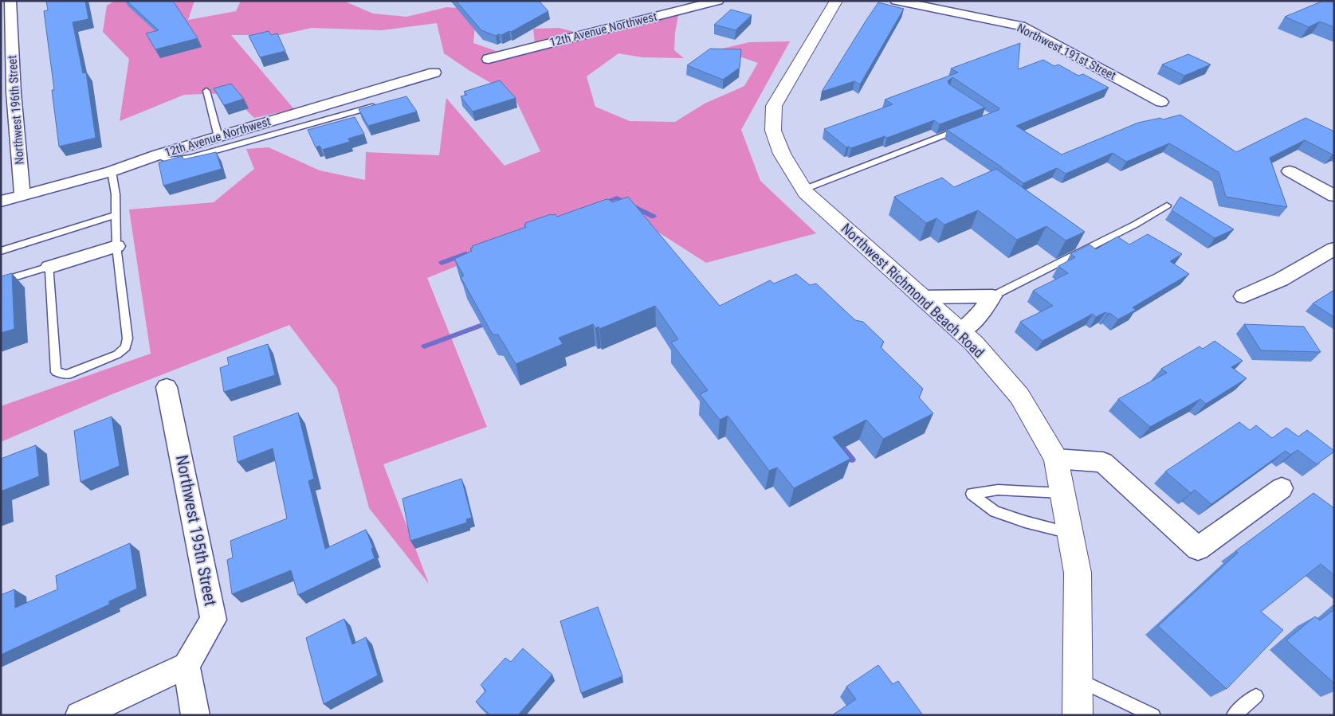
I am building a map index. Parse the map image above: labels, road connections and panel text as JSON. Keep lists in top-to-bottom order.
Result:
{
  "streets": {
    "main road": ["Northwest Richmond Beach Road"],
    "street": [
      "12th Avenue Northwest",
      "Northwest 191st Street",
      "Northwest 196th Street",
      "Northwest 195th Street"
    ]
  },
  "crossings": [
    ["12th Avenue Northwest", "Northwest 196th Street"]
  ]
}
